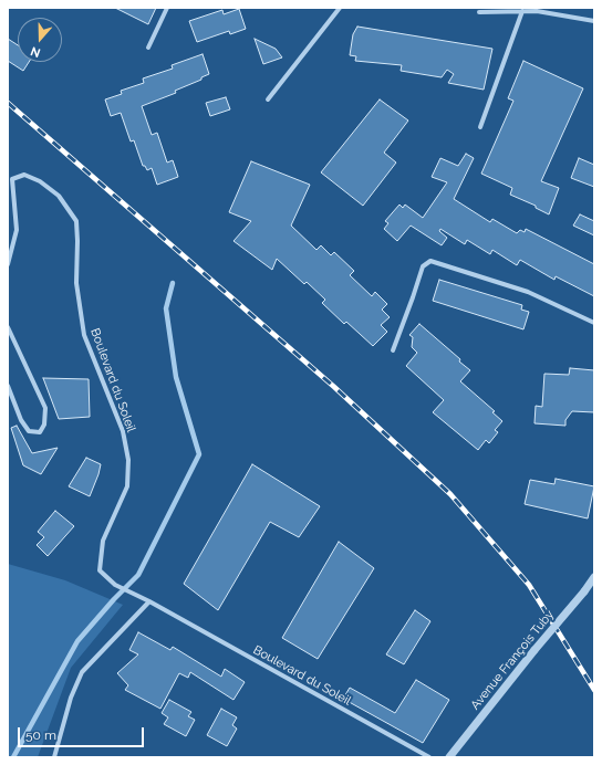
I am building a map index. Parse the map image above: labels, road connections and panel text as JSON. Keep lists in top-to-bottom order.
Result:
{
  "streets": {
    "street": ["Boulevard du Soleil", "Avenue François Tuby"]
  },
  "scale_bar": "50 m",
  "north": "bottom"
}
